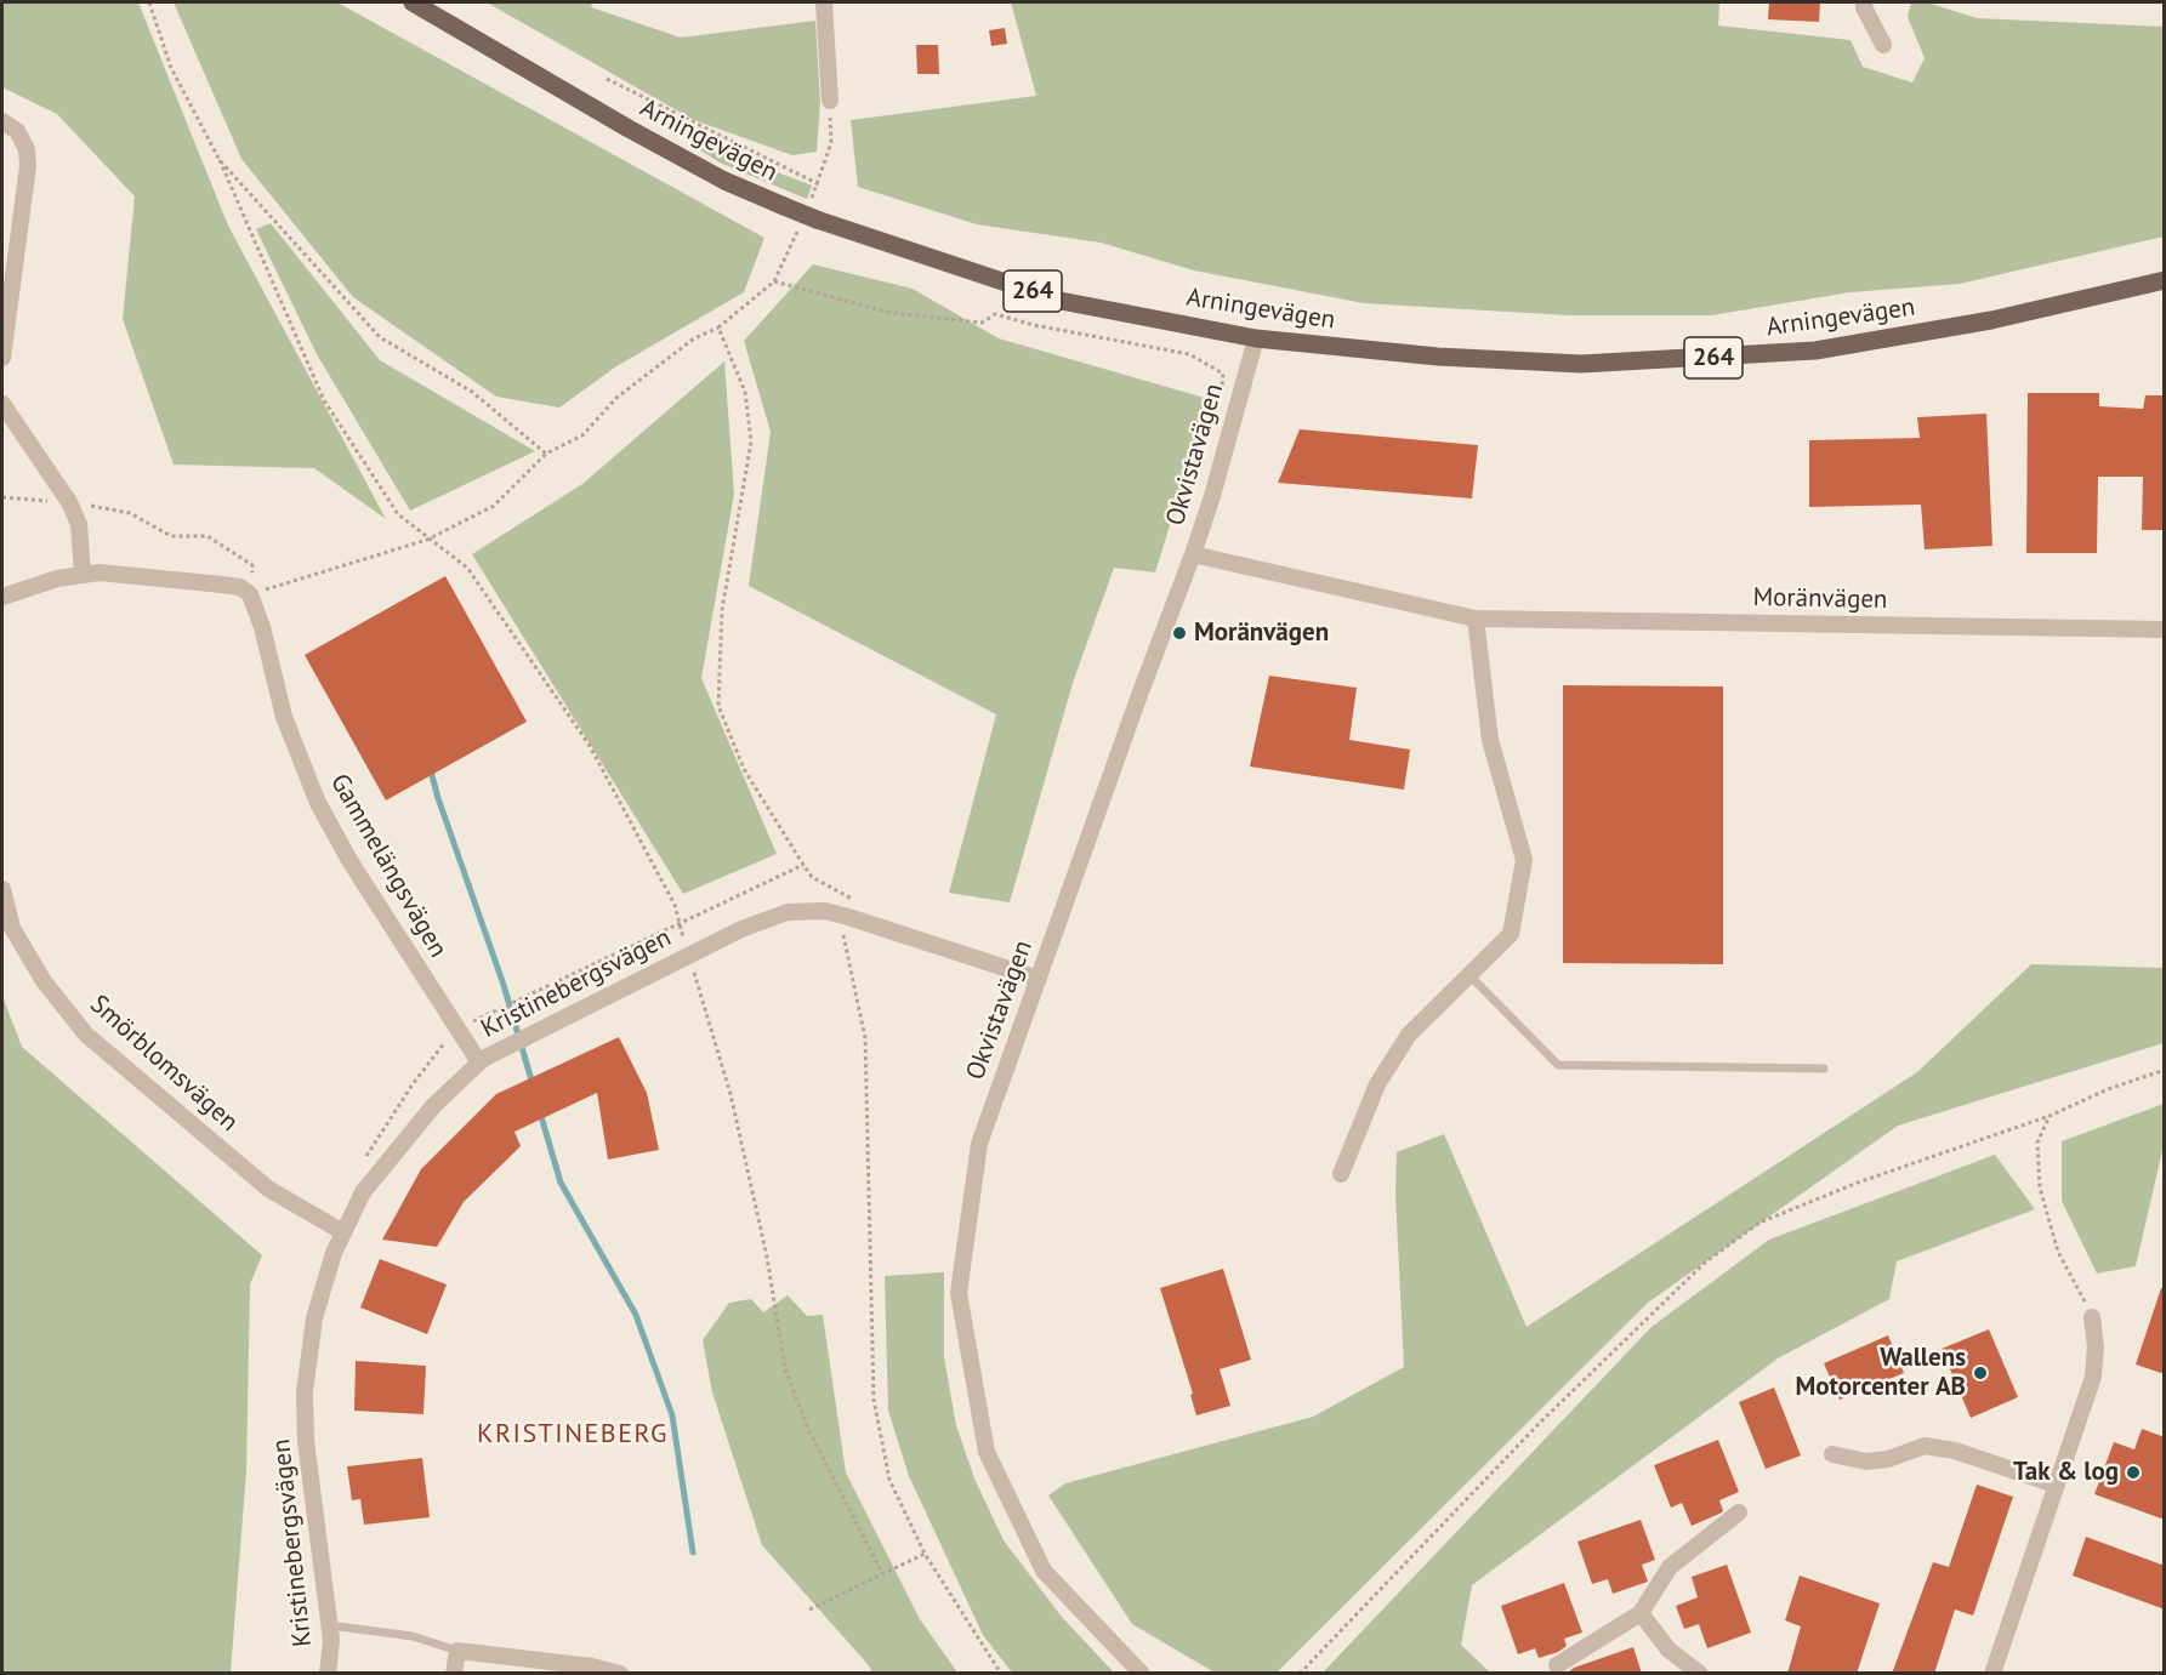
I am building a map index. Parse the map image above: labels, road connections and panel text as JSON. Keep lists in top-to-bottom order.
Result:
{
  "streets": {
    "main road": ["Arningevägen", "264"],
    "street": [
      "Okvistavägen",
      "Moränvägen",
      "Gammelängsvägen",
      "Kristinebergsvägen",
      "Smörblomsvägen"
    ]
  },
  "crossings": [
    ["Arningevägen", "Okvistavägen"],
    ["Okvistavägen", "Moränvägen"],
    ["Okvistavägen", "Kristinebergsvägen"],
    ["Gammelängsvägen", "Kristinebergsvägen"],
    ["Kristinebergsvägen", "Smörblomsvägen"]
  ],
  "districts": ["KRISTINEBERG"],
  "places": ["Moränvägen", "Wallens Motorcenter AB", "Tak & log"]
}
